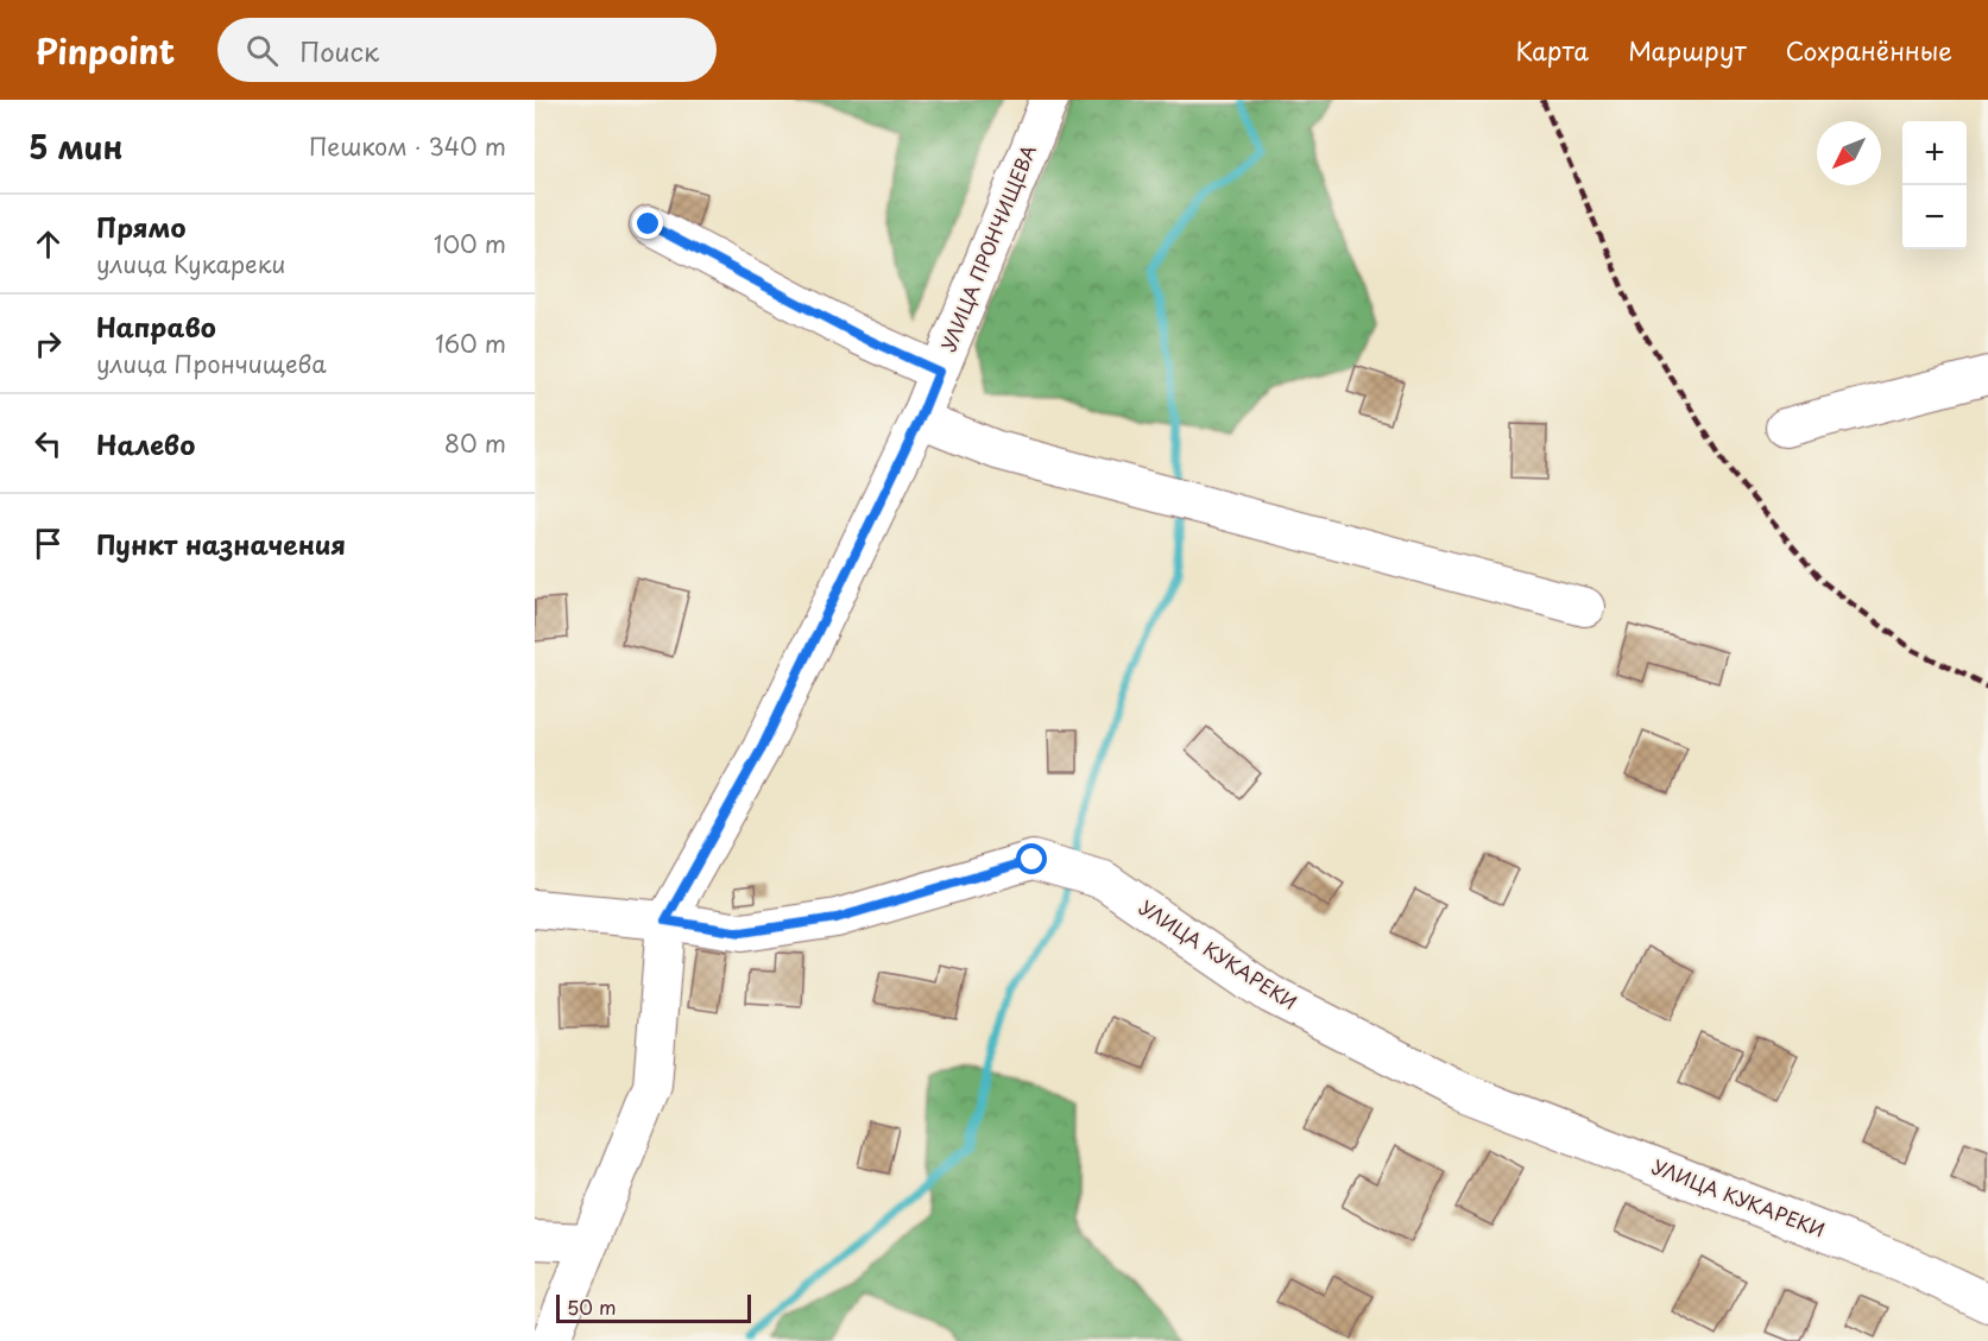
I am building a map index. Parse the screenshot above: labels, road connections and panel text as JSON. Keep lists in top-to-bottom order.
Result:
{
  "streets": {
    "street": ["УЛИЦА ПРОНЧИЩЕВА", "УЛИЦА КУКАРЕКИ"]
  },
  "crossings": [
    ["УЛИЦА ПРОНЧИЩЕВА", "УЛИЦА КУКАРЕКИ"]
  ],
  "scale_bar": "50 m",
  "north": "bottom left",
  "page": {
    "header": "Pinpoint",
    "search": "Поиск",
    "nav": ["Карта", "Маршрут", "Сохранённые"],
    "heading": ["5 мин", "Пешком · 340 m"],
    "map_buttons": ["+", "−"],
    "list": [
      ["Прямо", "улица Кукареки", "100 m"],
      ["Направо", "улица Прончищева", "160 m"],
      ["Налево", "80 m"],
      "Пункт назначения"
    ],
    "scale": "50 m"
  }
}
